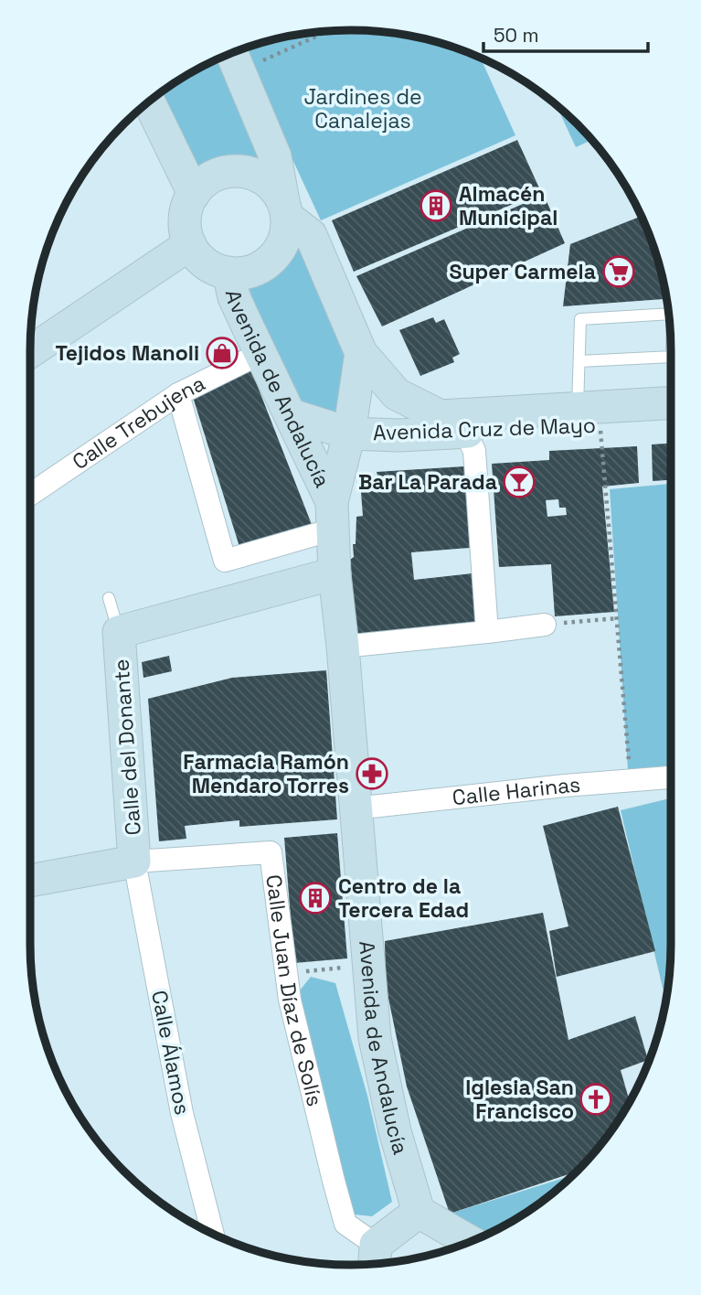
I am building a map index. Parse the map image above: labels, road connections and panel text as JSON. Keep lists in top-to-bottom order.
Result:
{
  "streets": {
    "street": [
      "Avenida de Andalucía",
      "Calle Trebujena",
      "Avenida Cruz de Mayo",
      "Calle del Donante",
      "Calle Harinas",
      "Calle Juan Díaz de Solís",
      "Calle Álamos"
    ]
  },
  "crossings": [
    ["Avenida de Andalucía", "Calle Trebujena"],
    ["Avenida de Andalucía", "Avenida Cruz de Mayo"],
    ["Avenida de Andalucía", "Calle Harinas"],
    ["Avenida de Andalucía", "Calle Juan Díaz de Solís"],
    ["Calle del Donante", "Calle Juan Díaz de Solís"],
    ["Calle del Donante", "Calle Álamos"],
    ["Calle Juan Díaz de Solís", "Calle Álamos"]
  ],
  "parks": ["Jardines de Canalejas"],
  "places": {
    "building": ["Almacén Municipal", "Centro de la Tercera Edad"],
    "supermarket": ["Super Carmela"],
    "shop": ["Tejidos Manoli"],
    "bar": ["Bar La Parada"],
    "pharmacy": ["Farmacia Ramón Mendaro Torres"],
    "church": ["Iglesia San Francisco"]
  },
  "scale_bar": "50 m"
}
